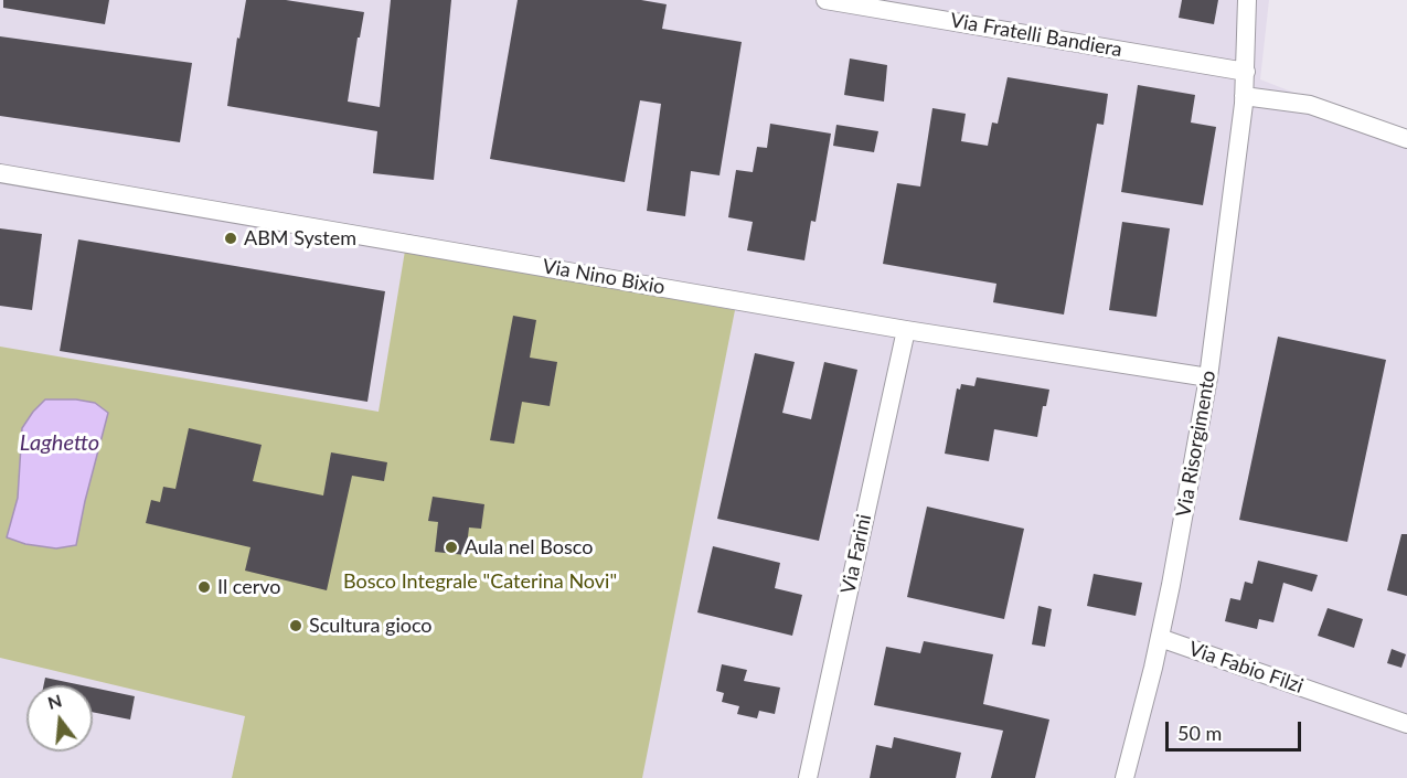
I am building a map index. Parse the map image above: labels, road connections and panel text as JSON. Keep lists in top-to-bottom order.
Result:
{
  "streets": {
    "street": [
      "Via Fratelli Bandiera",
      "Via Nino Bixio",
      "Via Risorgimento",
      "Via Farini",
      "Via Fabio Filzi"
    ]
  },
  "crossings": [
    ["Via Fratelli Bandiera", "Via Risorgimento"],
    ["Via Nino Bixio", "Via Risorgimento"],
    ["Via Nino Bixio", "Via Farini"],
    ["Via Risorgimento", "Via Fabio Filzi"]
  ],
  "water": ["Laghetto"],
  "parks": ["Bosco Integrale \"Caterina Novi\""],
  "places": [
    "ABM System",
    "Aula nel Bosco",
    "Il cervo",
    "Scultura gioco"
  ],
  "scale_bar": "50 m",
  "north": "top"
}
